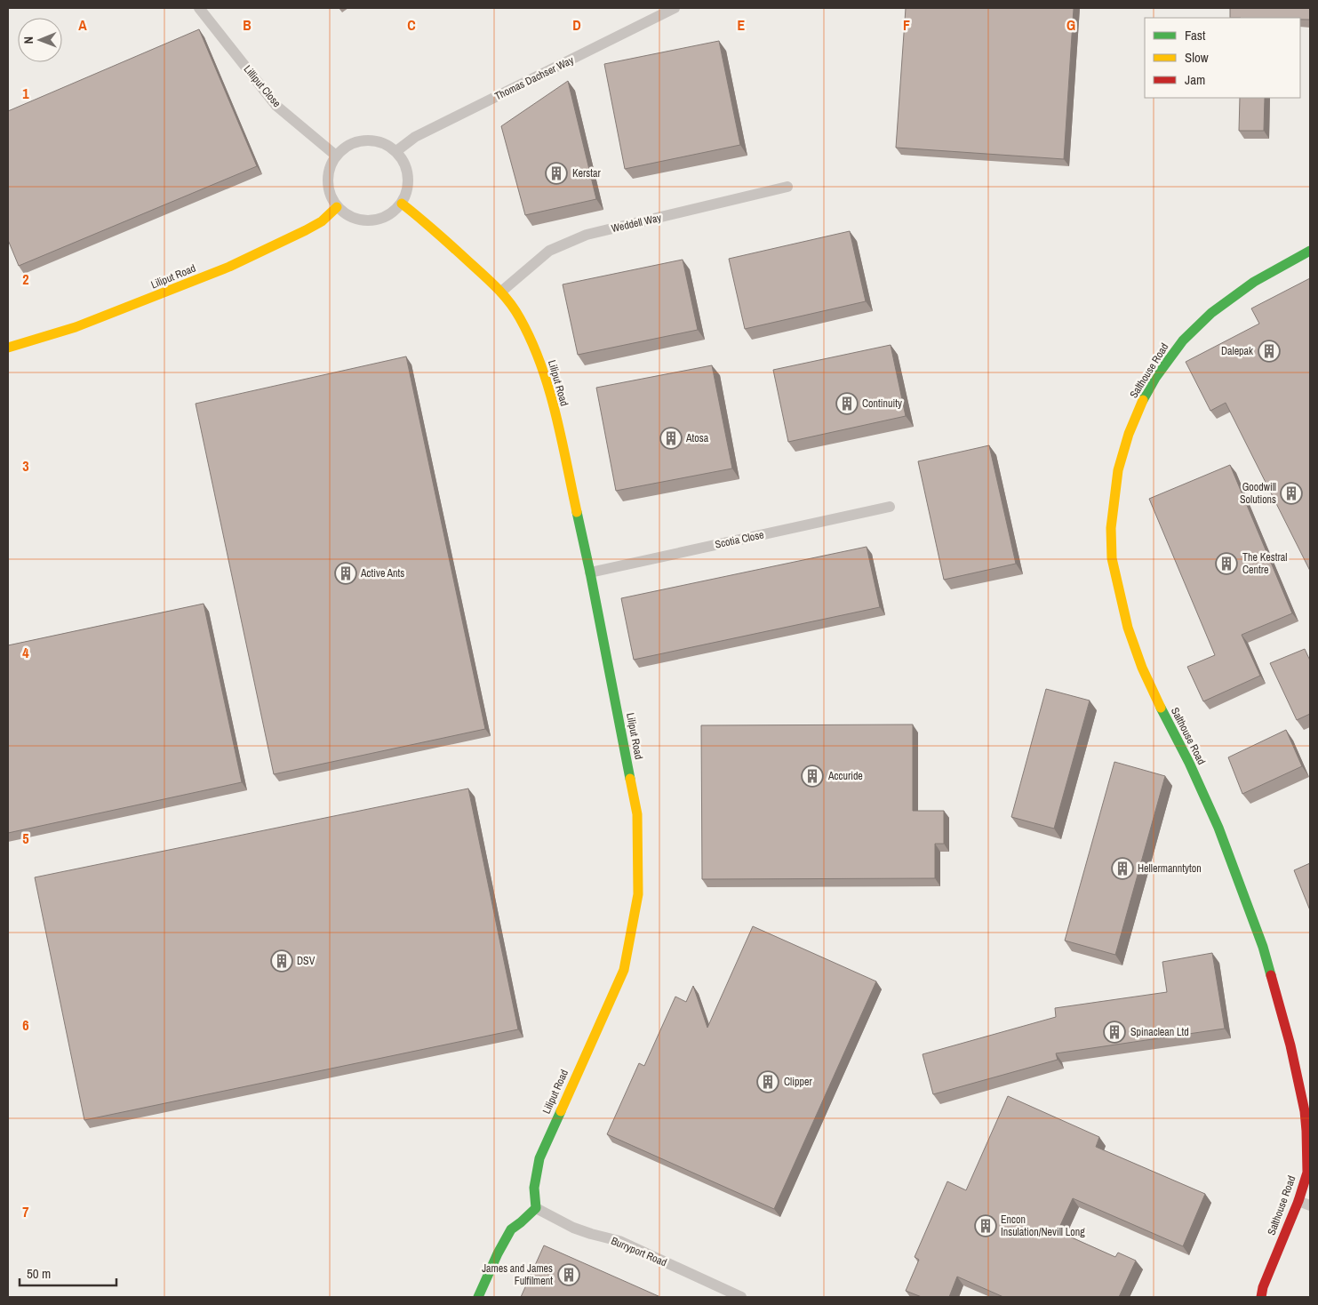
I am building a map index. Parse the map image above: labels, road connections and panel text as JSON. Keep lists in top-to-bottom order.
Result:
{
  "streets": {
    "street": [
      "Thomas Dachser Way",
      "Lilliput Close",
      "Weddell Way",
      "Liliput Road",
      "Salthouse Road",
      "Scotia Close",
      "Burryport Road"
    ]
  },
  "crossings": [
    ["Thomas Dachser Way", "Lilliput Close"],
    ["Thomas Dachser Way", "Liliput Road"],
    ["Lilliput Close", "Liliput Road"],
    ["Weddell Way", "Liliput Road"],
    ["Liliput Road", "Scotia Close"],
    ["Liliput Road", "Burryport Road"]
  ],
  "places": {
    "building": [
      "Kerstar",
      "Dalepak",
      "Continuity",
      "Atosa",
      "Goodwill Solutions",
      "The Kestral Centre",
      "Active Ants",
      "Accuride",
      "Hellermanntyton",
      "DSV",
      "Spinaclean Ltd",
      "Clipper",
      "Encon Insulation/Nevill Long",
      "James and James Fulfilment"
    ]
  },
  "legend": ["Fast", "Slow", "Jam"],
  "scale_bar": "50 m",
  "north": "left",
  "grid": {
    "columns": [
      "A",
      "B",
      "C",
      "D",
      "E",
      "F",
      "G"
    ],
    "rows": [
      "1",
      "2",
      "3",
      "4",
      "5",
      "6",
      "7"
    ]
  }
}
